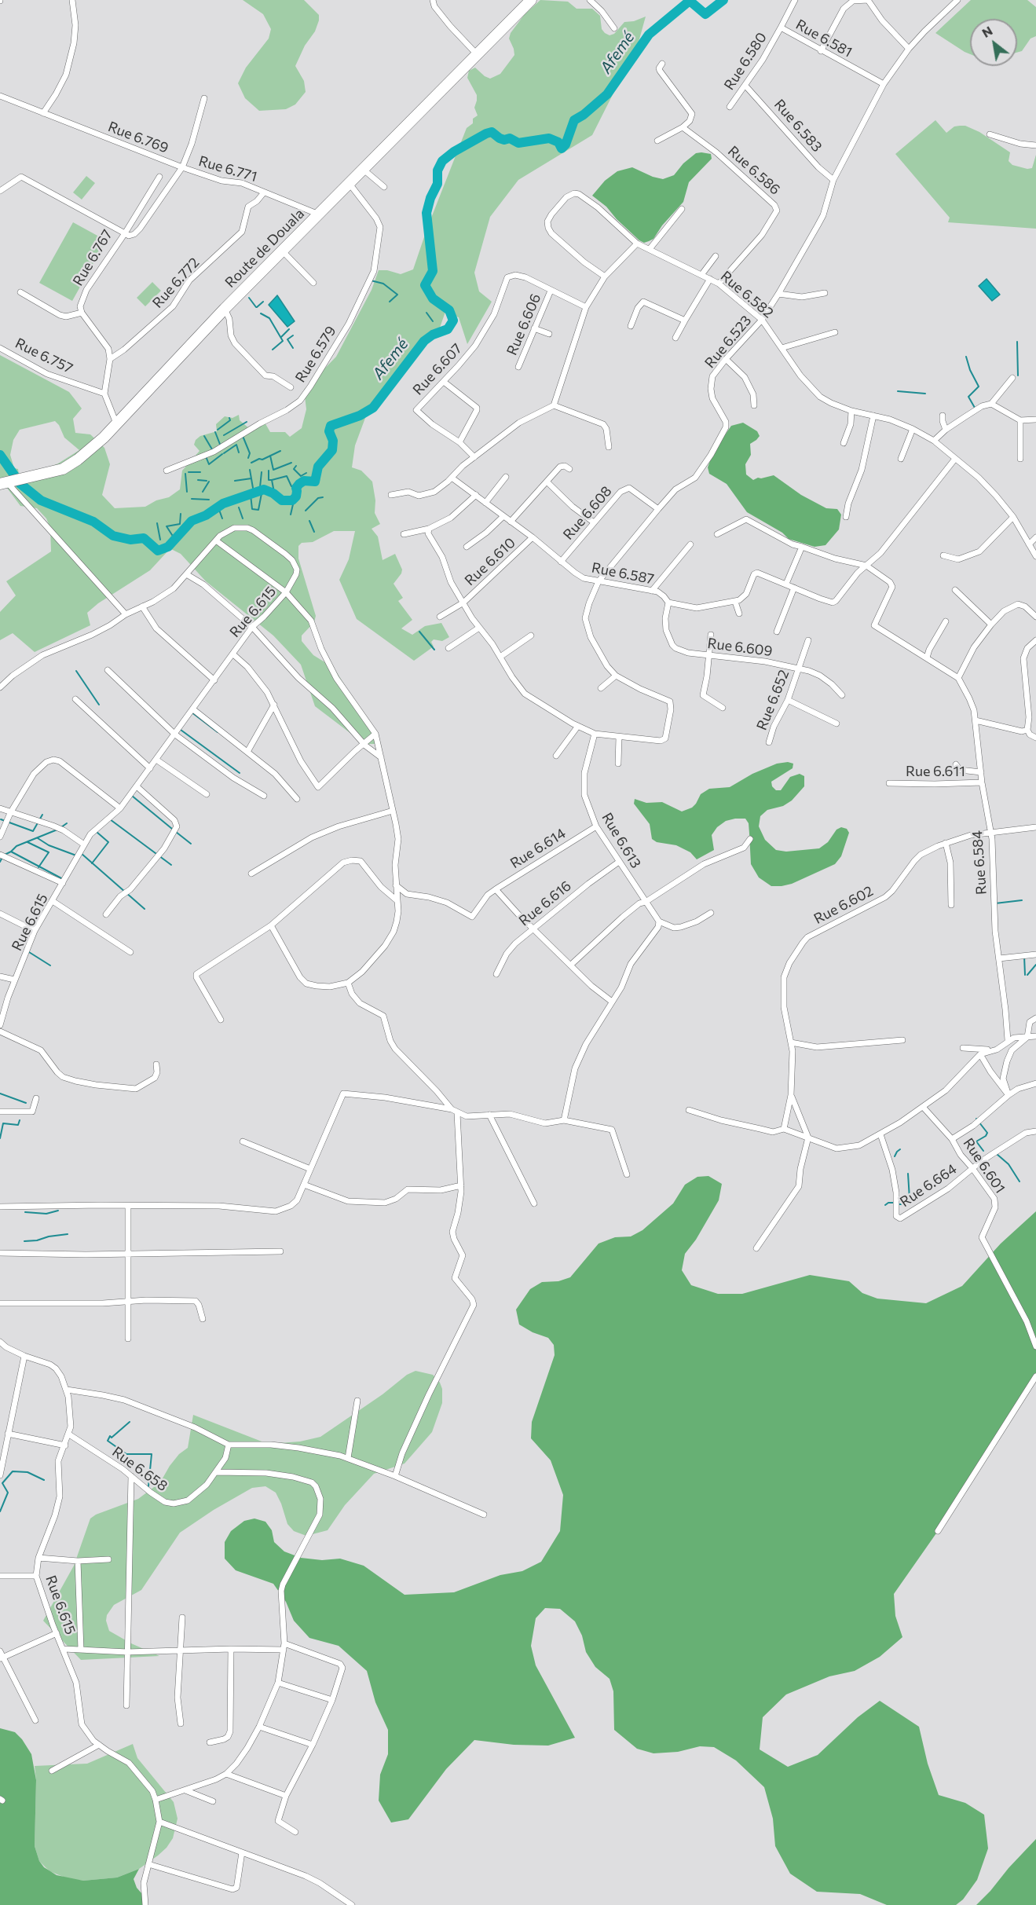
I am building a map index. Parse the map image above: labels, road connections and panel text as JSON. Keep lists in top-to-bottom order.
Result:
{
  "streets": {
    "highway": ["Route de Douala"],
    "street": [
      "Rue 6.581",
      "Rue 6.580",
      "Rue 6.583",
      "Rue 6.769",
      "Rue 6.771",
      "Rue 6.586",
      "Rue 6.767",
      "Rue 6.772",
      "Rue 6.582",
      "Rue 6.606",
      "Rue 6.523",
      "Rue 6.579",
      "Rue 6.757",
      "Rue 6.607",
      "Rue 6.608",
      "Rue 6.610",
      "Rue 6.587",
      "Rue 6.615",
      "Rue 6.609",
      "Rue 6.652",
      "Rue 6.611",
      "Rue 6.613",
      "Rue 6.614",
      "Rue 6.584",
      "Rue 6.616",
      "Rue 6.602",
      "Rue 6.601",
      "Rue 6.664",
      "Rue 6.658"
    ]
  },
  "crossings": [
    ["Rue 6.581", "Rue 6.580"],
    ["Rue 6.581", "Rue 6.523"],
    ["Rue 6.580", "Rue 6.583"],
    ["Rue 6.583", "Rue 6.523"],
    ["Rue 6.769", "Rue 6.771"],
    ["Rue 6.769", "Rue 6.767"],
    ["Rue 6.771", "Route de Douala"],
    ["Rue 6.771", "Rue 6.772"],
    ["Rue 6.586", "Rue 6.582"],
    ["Route de Douala", "Rue 6.579"],
    ["Rue 6.582", "Rue 6.523"],
    ["Rue 6.606", "Rue 6.607"],
    ["Rue 6.523", "Rue 6.608"],
    ["Rue 6.523", "Rue 6.587"],
    ["Rue 6.608", "Rue 6.587"],
    ["Rue 6.610", "Rue 6.587"],
    ["Rue 6.587", "Rue 6.609"],
    ["Rue 6.615", "Rue 6.658"],
    ["Rue 6.609", "Rue 6.652"],
    ["Rue 6.611", "Rue 6.584"],
    ["Rue 6.613", "Rue 6.614"],
    ["Rue 6.613", "Rue 6.616"],
    ["Rue 6.584", "Rue 6.602"],
    ["Rue 6.601", "Rue 6.664"]
  ],
  "water": ["Afemé"],
  "north": "top left"
}
